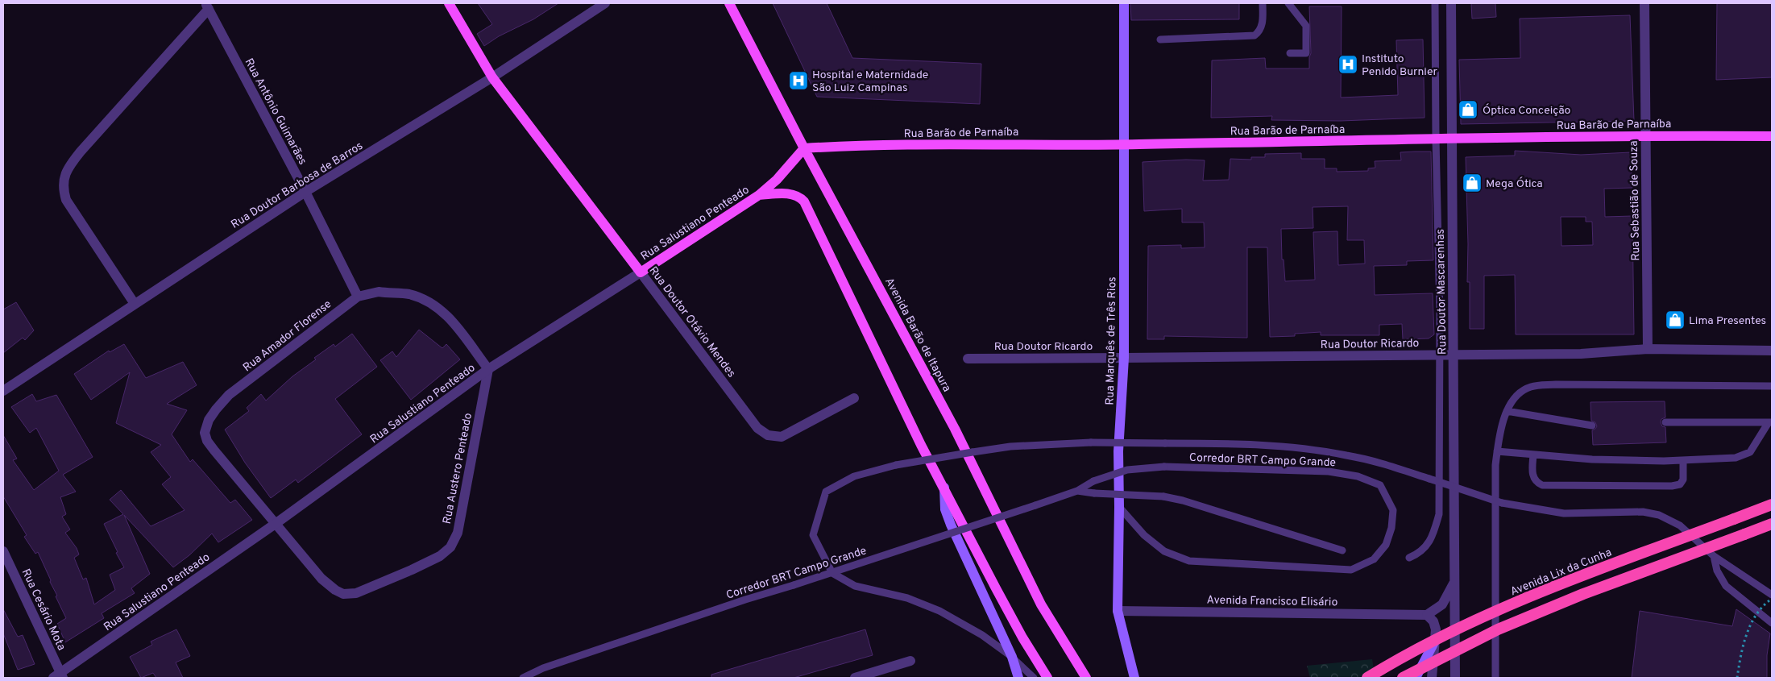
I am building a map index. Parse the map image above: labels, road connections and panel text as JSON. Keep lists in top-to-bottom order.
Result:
{
  "streets": {
    "highway": ["Avenida Lix da Cunha"],
    "main road": [
      "Rua Barão de Parnaíba",
      "Rua Salustiano Penteado",
      "Rua Doutor Otávio Mendes",
      "Avenida Barão de Itapura",
      "Rua Marquês de Três Rios"
    ],
    "street": [
      "Rua Antônio Guimarães",
      "Rua Doutor Barbosa de Barros",
      "Rua Sebastião de Souza",
      "Rua Doutor Mascarenhas",
      "Rua Amador Florense",
      "Rua Doutor Ricardo",
      "Rua Austero Penteado",
      "Avenida Francisco Elisário",
      "Rua Cesário Mota"
    ],
    "lane": ["Corredor BRT Campo Grande"]
  },
  "crossings": [
    ["Rua Antônio Guimarães", "Rua Doutor Barbosa de Barros"],
    ["Rua Antônio Guimarães", "Rua Amador Florense"],
    ["Rua Barão de Parnaíba", "Rua Sebastião de Souza"],
    ["Rua Barão de Parnaíba", "Rua Salustiano Penteado"],
    ["Rua Barão de Parnaíba", "Rua Doutor Mascarenhas"],
    ["Rua Barão de Parnaíba", "Avenida Barão de Itapura"],
    ["Rua Barão de Parnaíba", "Rua Marquês de Três Rios"],
    ["Rua Doutor Barbosa de Barros", "Rua Doutor Otávio Mendes"],
    ["Rua Sebastião de Souza", "Rua Doutor Ricardo"],
    ["Rua Salustiano Penteado", "Rua Doutor Otávio Mendes"],
    ["Rua Salustiano Penteado", "Avenida Barão de Itapura"],
    ["Rua Salustiano Penteado", "Rua Amador Florense"],
    ["Rua Salustiano Penteado", "Rua Austero Penteado"],
    ["Rua Salustiano Penteado", "Rua Cesário Mota"],
    ["Rua Doutor Mascarenhas", "Rua Doutor Ricardo"],
    ["Rua Amador Florense", "Rua Austero Penteado"],
    ["Rua Marquês de Três Rios", "Rua Doutor Ricardo"],
    ["Rua Marquês de Três Rios", "Corredor BRT Campo Grande"],
    ["Rua Marquês de Três Rios", "Avenida Francisco Elisário"]
  ],
  "places": {
    "hospital": ["Instituto Penido Burnier", "Hospital e Maternidade São Luiz Campinas"],
    "shop": ["Óptica Conceição", "Mega Ótica", "Lima Presentes"]
  }
}
